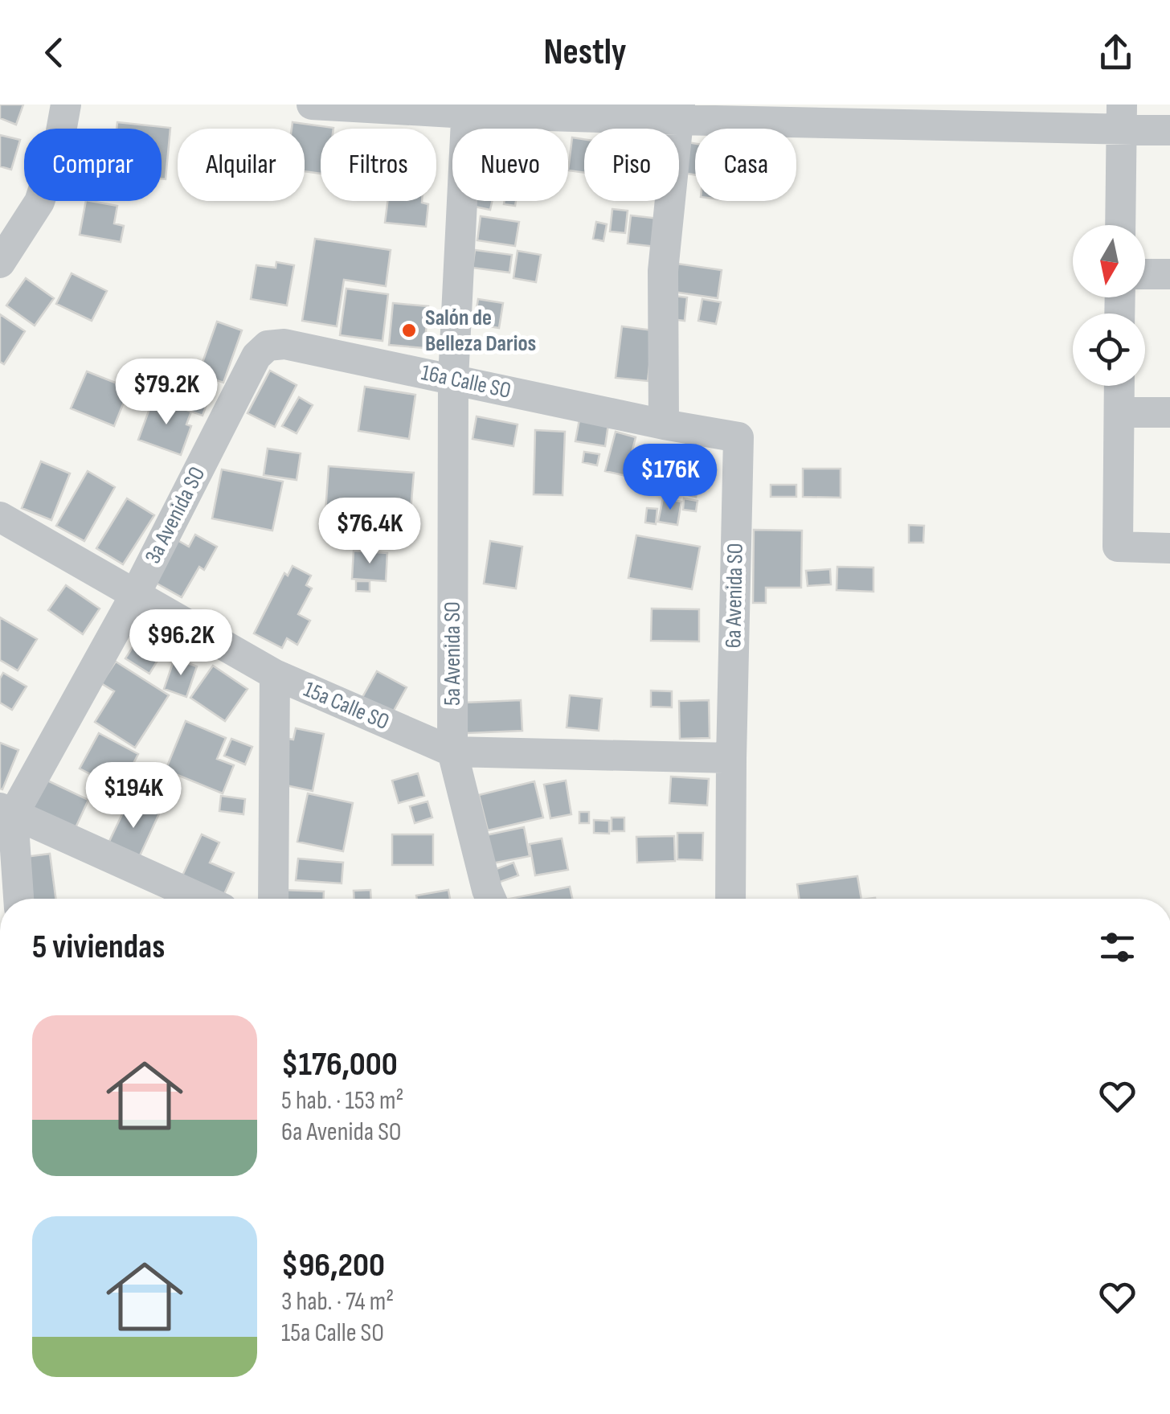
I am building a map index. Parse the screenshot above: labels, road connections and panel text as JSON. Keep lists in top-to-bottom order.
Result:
{
  "streets": {
    "street": [
      "16a Calle SO",
      "3a Avenida SO",
      "6a Avenida SO",
      "5a Avenida SO",
      "15a Calle SO"
    ]
  },
  "crossings": [
    ["16a Calle SO", "3a Avenida SO"],
    ["16a Calle SO", "6a Avenida SO"],
    ["16a Calle SO", "5a Avenida SO"],
    ["3a Avenida SO", "15a Calle SO"],
    ["6a Avenida SO", "15a Calle SO"],
    ["5a Avenida SO", "15a Calle SO"]
  ],
  "places": ["Salón de Belleza Darios"],
  "north": "bottom",
  "page": {
    "header": "Nestly",
    "chip": [
      "Comprar",
      "Alquilar",
      "Filtros",
      "Nuevo",
      "Piso",
      "Casa"
    ],
    "price": [
      "$79.2K",
      "$176K",
      "$76.4K",
      "$96.2K",
      "$194K"
    ],
    "heading": "5 viviendas",
    "list": [
      {
        "name": "$176,000",
        "note": "5 hab. · 153 m² · 6a Avenida SO"
      },
      {
        "name": "$96,200",
        "note": "3 hab. · 74 m² · 15a Calle SO"
      }
    ]
  }
}
